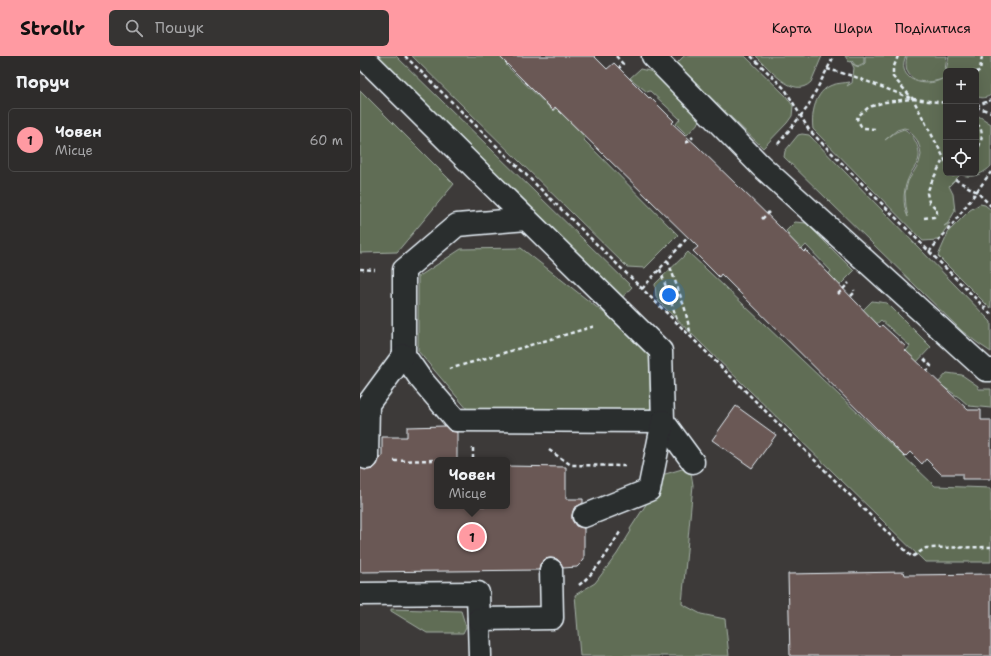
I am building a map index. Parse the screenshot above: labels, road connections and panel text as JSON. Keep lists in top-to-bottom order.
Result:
{
  "page": {
    "header": "Strollr",
    "search": "Пошук",
    "nav": ["Карта", "Шари", "Поділитися"],
    "heading": "Поруч",
    "map_buttons": ["+", "−"],
    "list": [
      {
        "mark": "1",
        "name": "Човен",
        "note": "Місце",
        "value": "60 m"
      }
    ],
    "popup": ["Човен", "Місце"],
    "pins": "1"
  }
}
